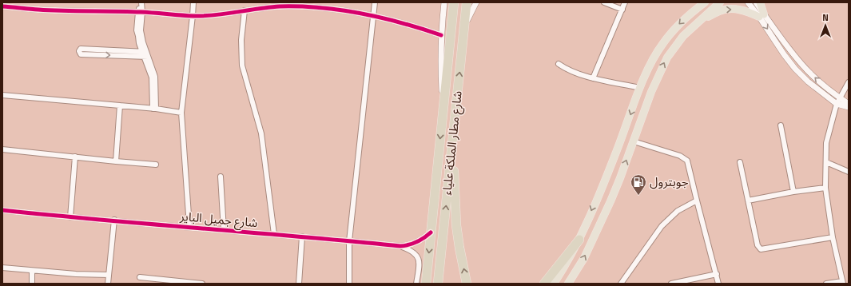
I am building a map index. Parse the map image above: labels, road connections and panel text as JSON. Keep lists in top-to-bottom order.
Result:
{
  "streets": {
    "highway": ["شارع مطار الملكة علياء"],
    "street": ["شارع جميل الباير"]
  },
  "crossings": [
    ["شارع مطار الملكة علياء", "شارع جميل الباير"]
  ],
  "places": {
    "fuel station": ["جوبترول"]
  },
  "north": "top"
}
